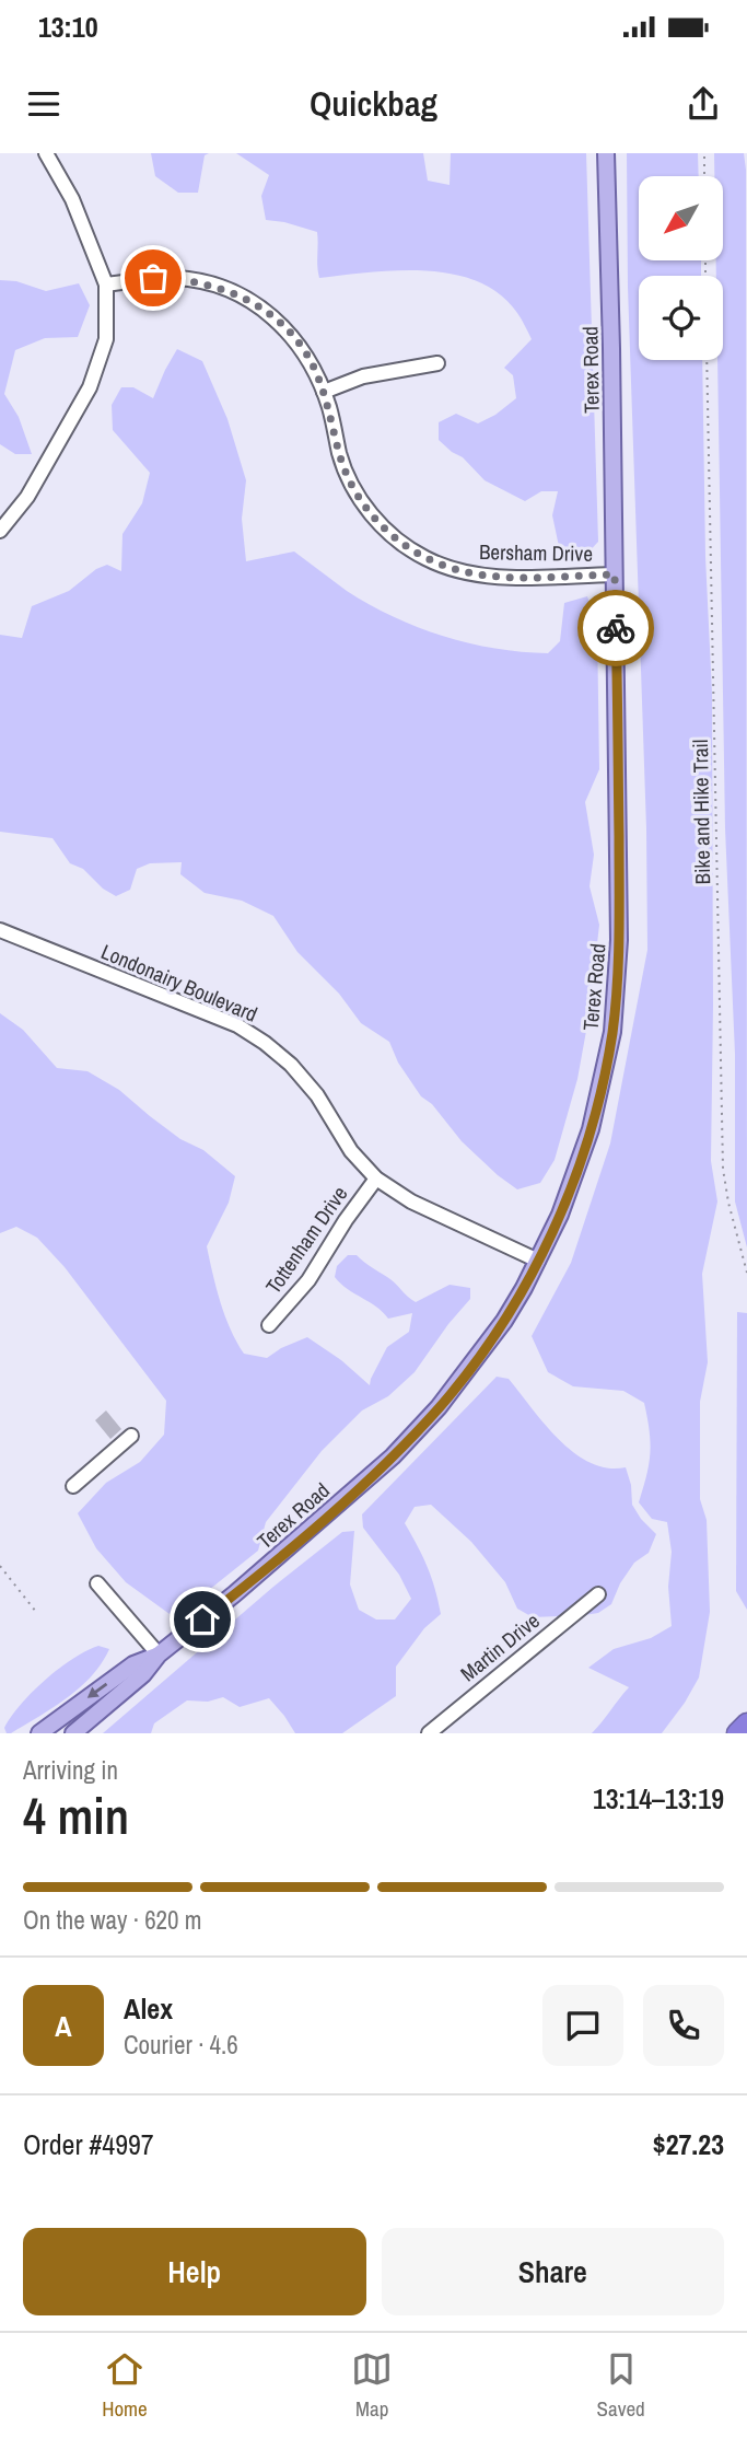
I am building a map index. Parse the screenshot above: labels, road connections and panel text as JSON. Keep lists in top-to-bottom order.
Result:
{
  "streets": {
    "main road": ["Terex Road"],
    "street": [
      "Bersham Drive",
      "Londonairy Boulevard",
      "Tottenham Drive",
      "Martin Drive"
    ],
    "path": ["Bike and Hike Trail"]
  },
  "crossings": [
    ["Terex Road", "Bersham Drive"],
    ["Terex Road", "Londonairy Boulevard"],
    ["Londonairy Boulevard", "Tottenham Drive"]
  ],
  "north": "bottom left",
  "page": {
    "status": "13:10",
    "header": "Quickbag",
    "heading": ["4 min", "Arriving in", "13:14–13:19"],
    "panel": [
      "Alex",
      "Courier · 4.6",
      "Order #4997",
      "$27.23"
    ],
    "bar": "On the way · 620 m",
    "round": "A",
    "buttons": ["Help", "Share"],
    "tabs": ["Home", "Map", "Saved"]
  }
}
